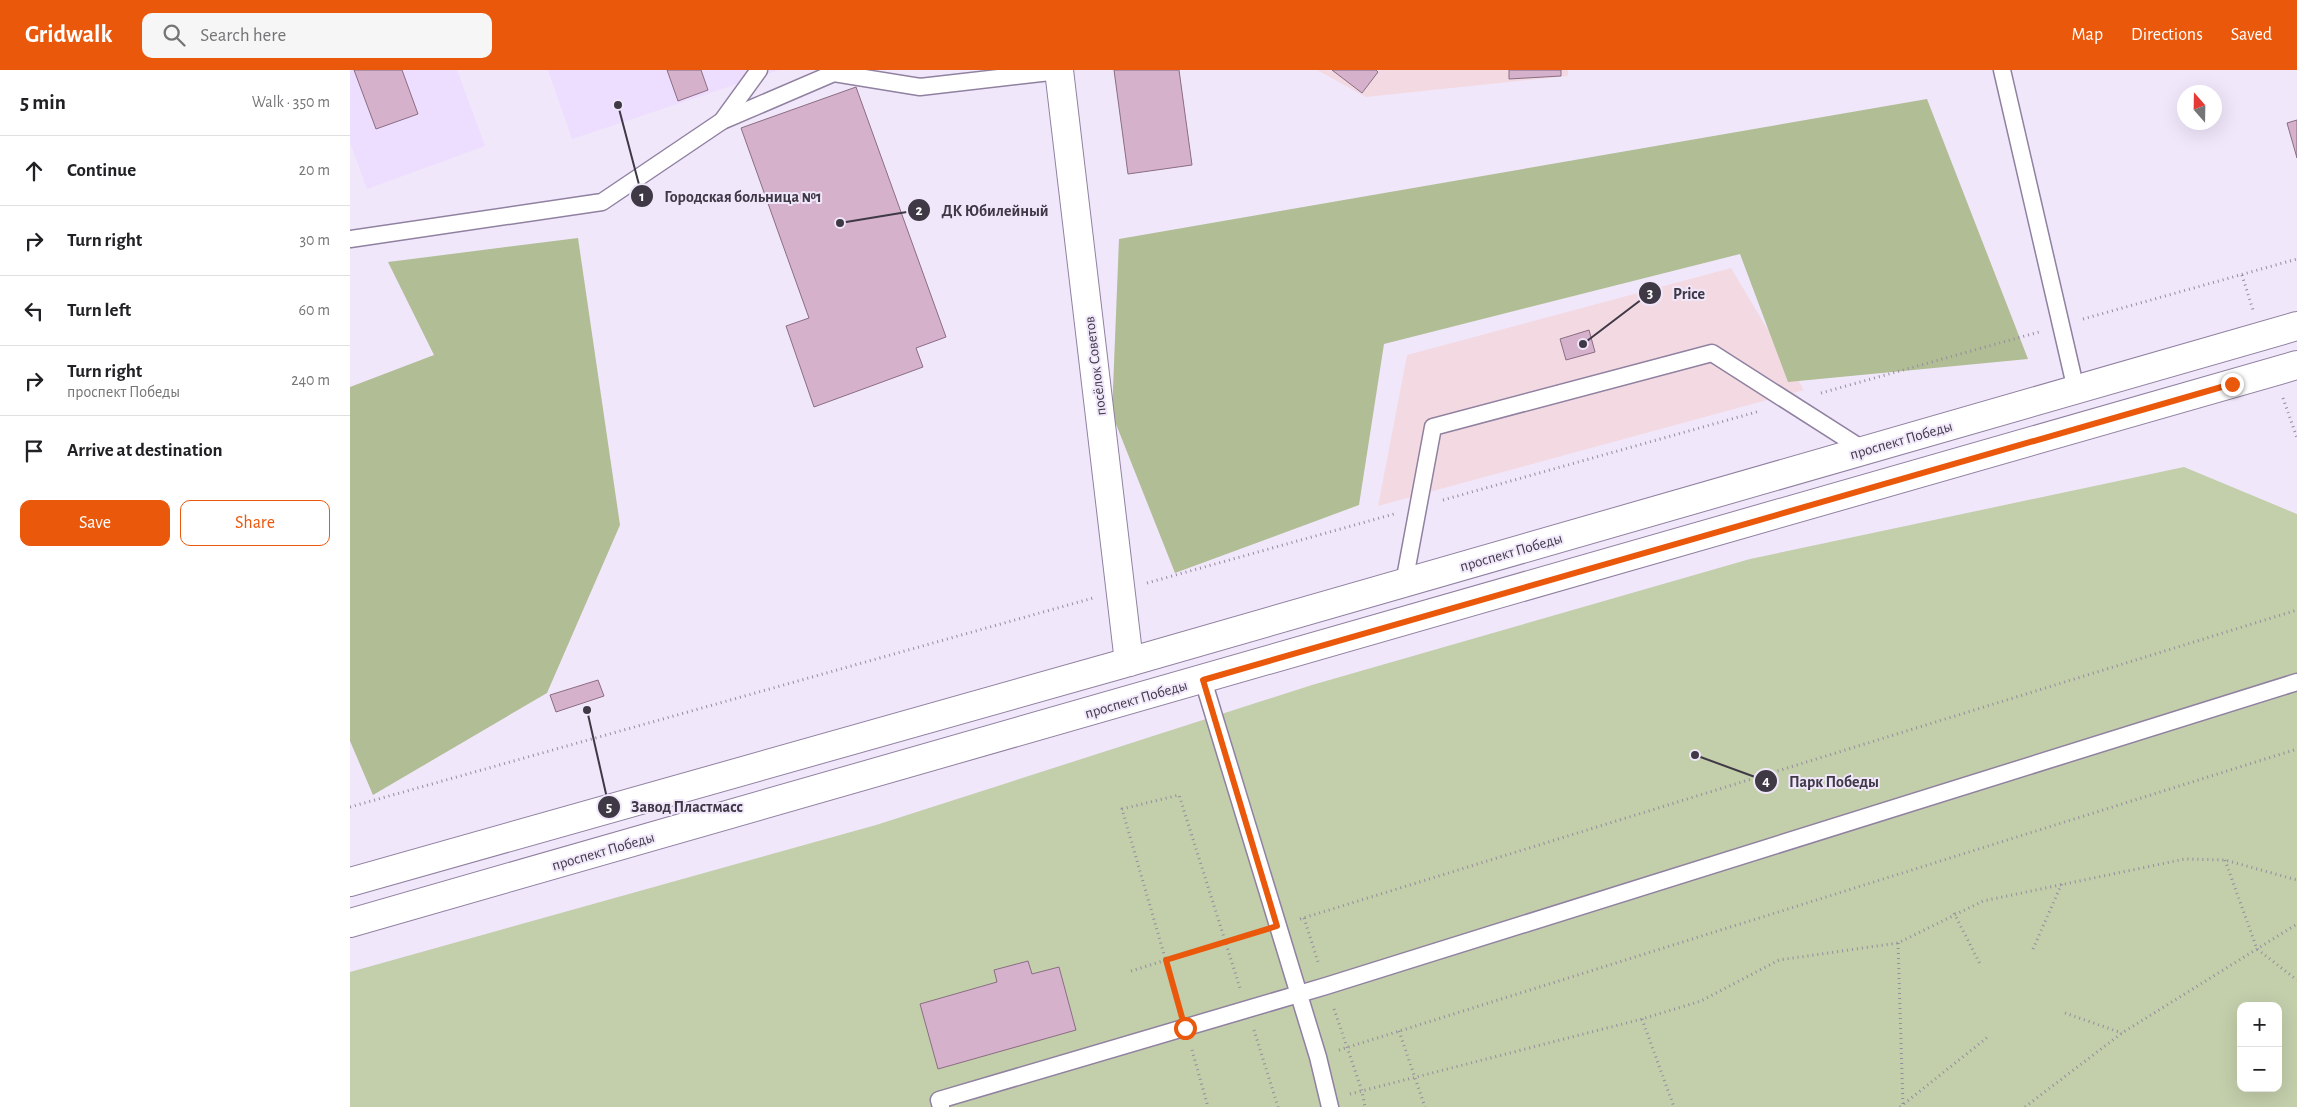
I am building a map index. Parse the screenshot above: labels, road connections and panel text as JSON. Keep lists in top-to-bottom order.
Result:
{
  "streets": {
    "main road": ["посёлок Советов", "проспект Победы"]
  },
  "crossings": [
    ["посёлок Советов", "проспект Победы"]
  ],
  "places": [
    "Городская больница №1",
    "ДК Юбилейный",
    "Price",
    "Завод Пластмасс",
    "Парк Победы"
  ],
  "north": "top",
  "page": {
    "header": "Gridwalk",
    "search": "Search here",
    "nav": ["Map", "Directions", "Saved"],
    "heading": ["5 min", "Walk · 350 m"],
    "list": [
      ["Continue", "20 m"],
      ["Turn right", "30 m"],
      ["Turn left", "60 m"],
      ["Turn right", "проспект Победы", "240 m"],
      "Arrive at destination"
    ],
    "buttons": ["Save", "Share"],
    "map_buttons": ["+", "−"]
  }
}
